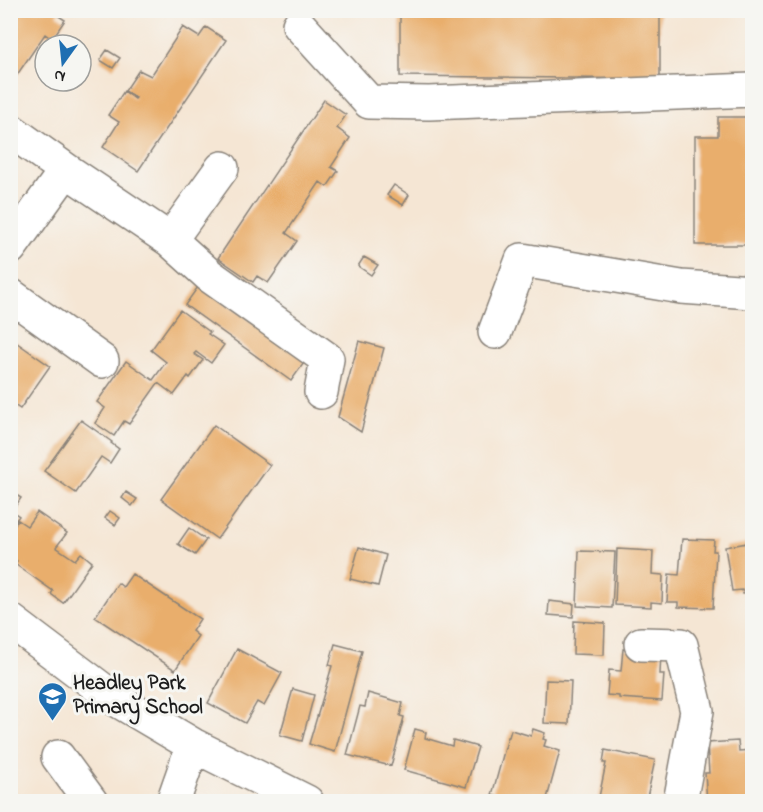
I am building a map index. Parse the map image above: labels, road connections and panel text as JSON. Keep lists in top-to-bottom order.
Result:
{
  "places": {
    "school or university": ["Headley Park Primary School"]
  },
  "north": "bottom"
}
